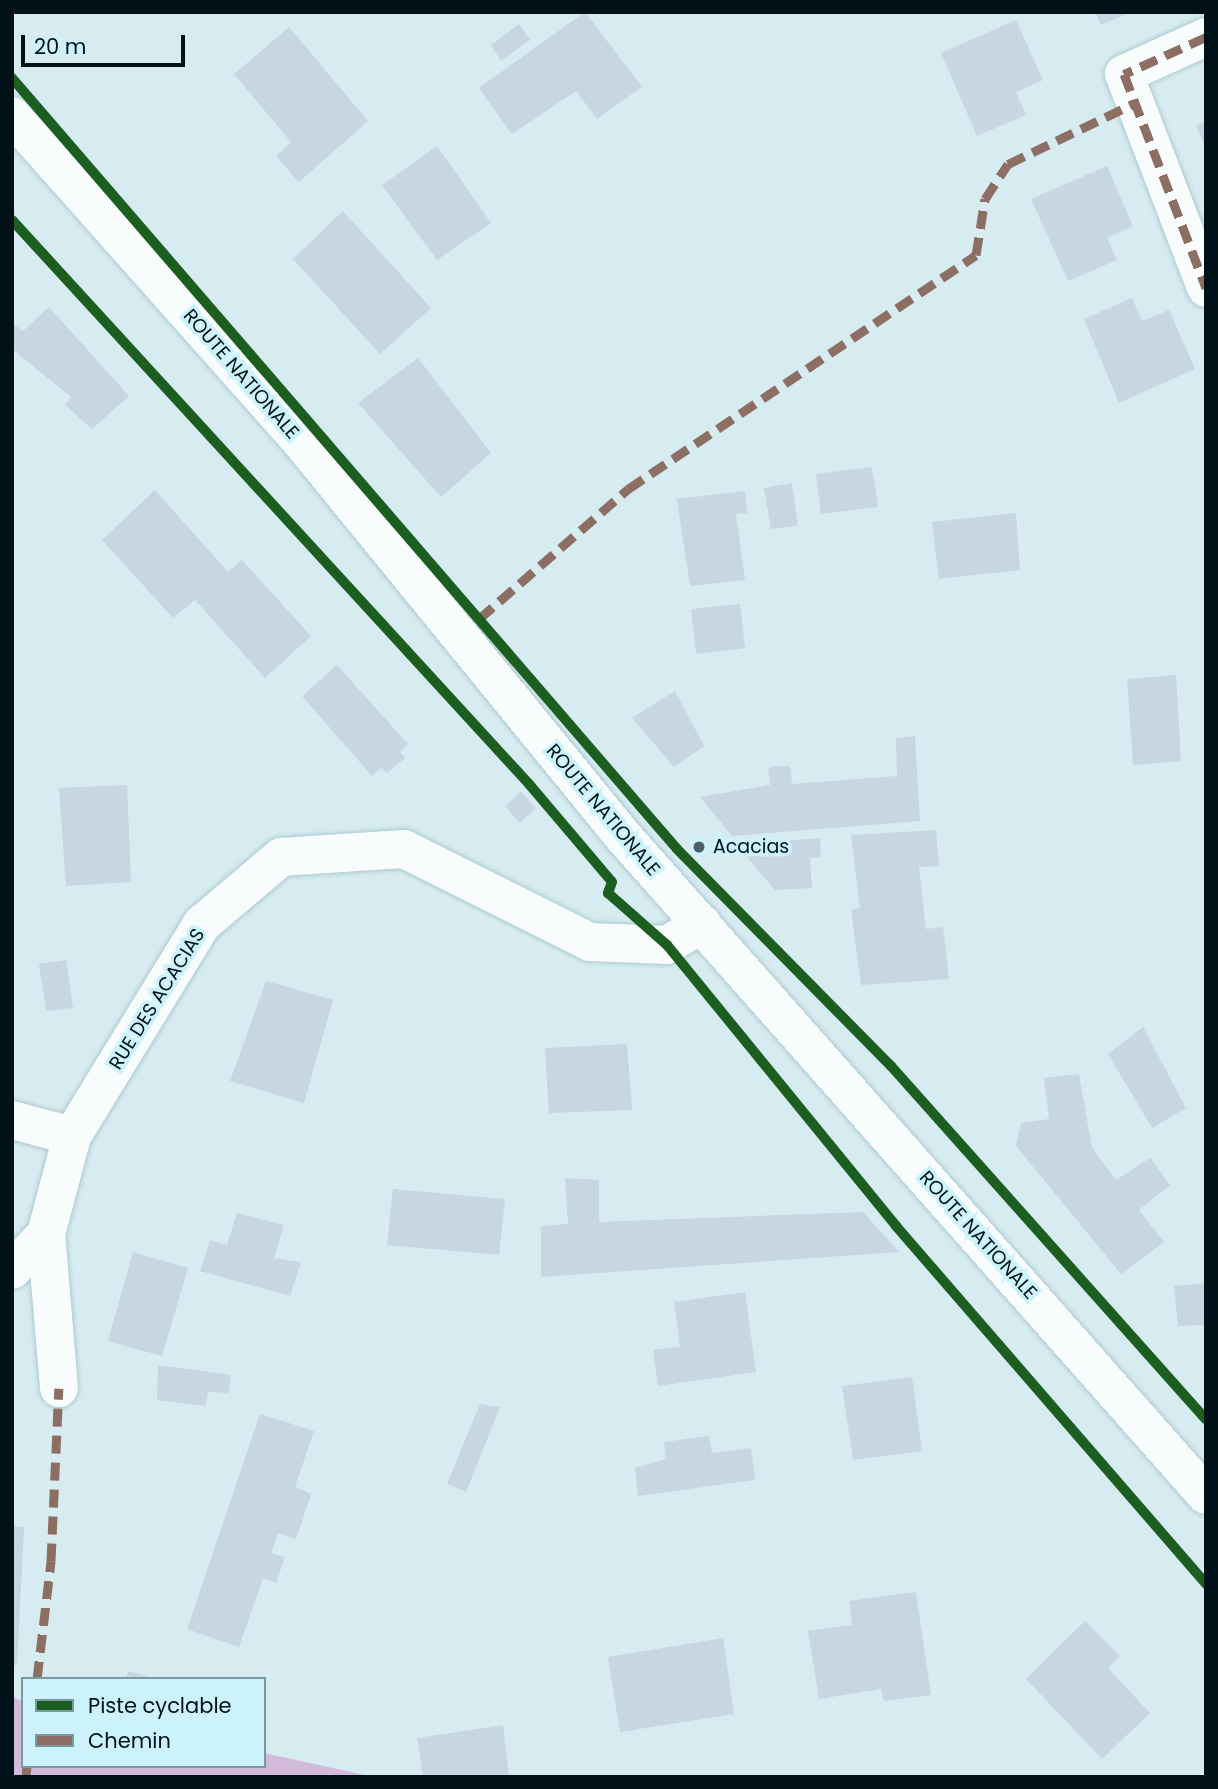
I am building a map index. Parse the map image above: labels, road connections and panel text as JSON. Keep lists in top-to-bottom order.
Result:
{
  "streets": {
    "main road": ["ROUTE NATIONALE", "RUE DES ACACIAS"]
  },
  "crossings": [
    ["ROUTE NATIONALE", "RUE DES ACACIAS"]
  ],
  "places": ["Acacias"],
  "legend": ["Piste cyclable", "Chemin"],
  "scale_bar": "20 m"
}
